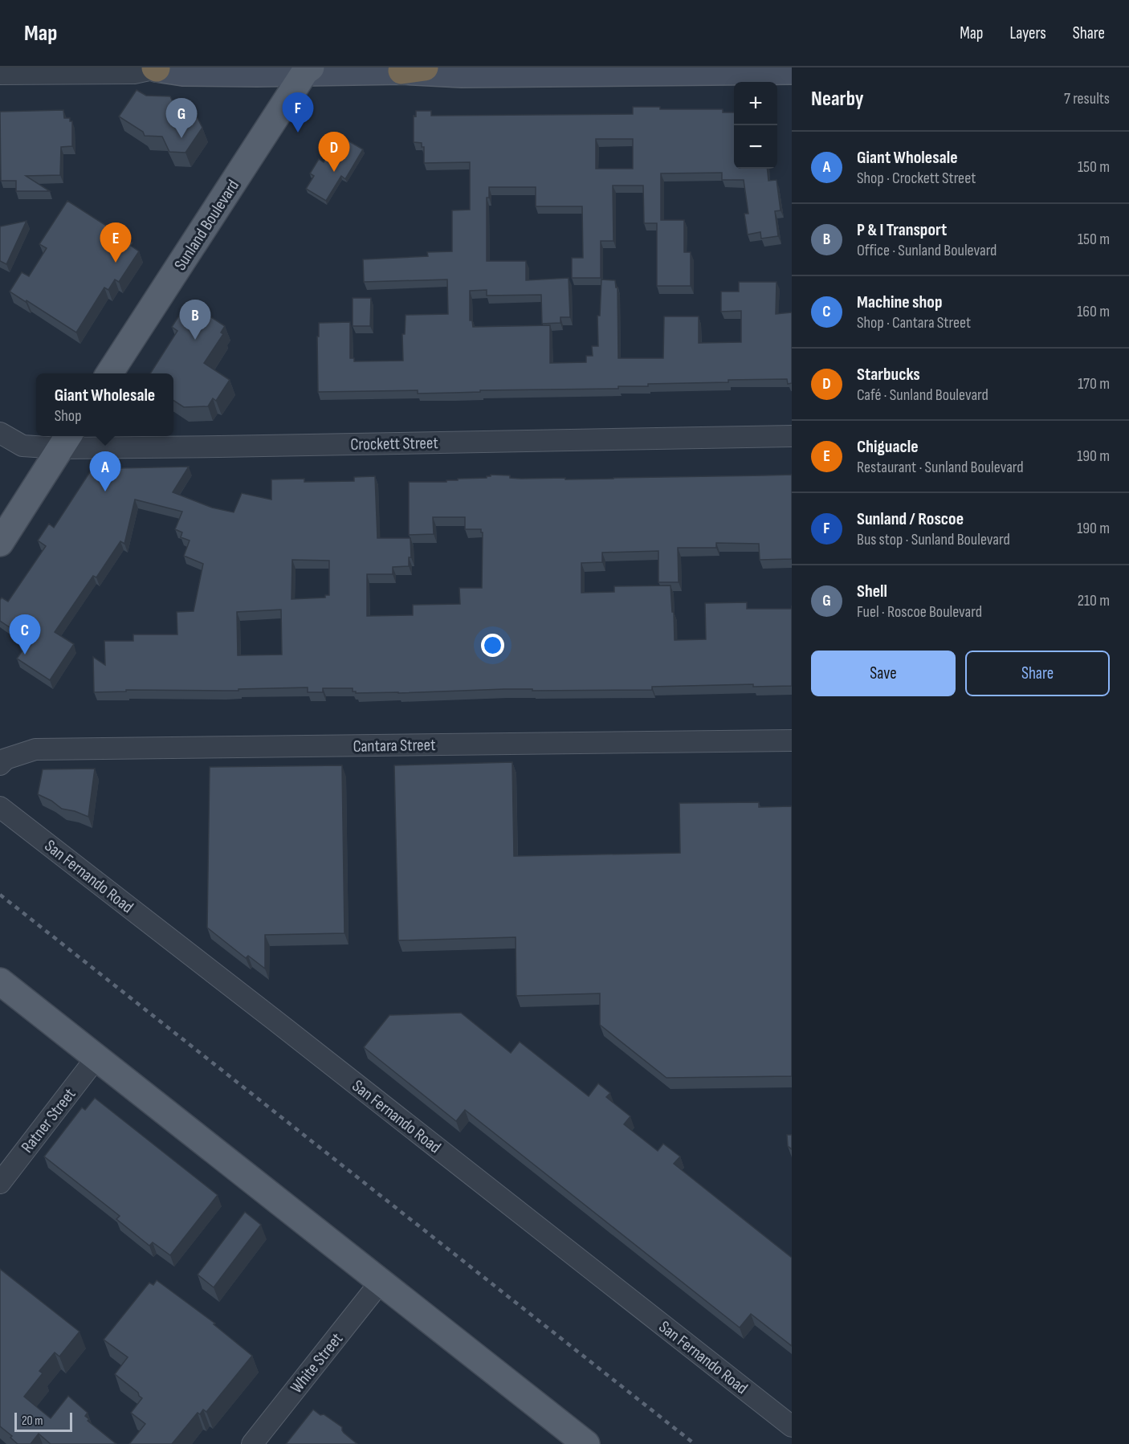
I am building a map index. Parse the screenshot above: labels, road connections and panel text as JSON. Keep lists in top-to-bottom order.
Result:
{
  "streets": {
    "main road": ["Sunland Boulevard"],
    "street": [
      "Crockett Street",
      "Cantara Street",
      "San Fernando Road",
      "Ratner Street",
      "White Street"
    ]
  },
  "scale_bar": "20 m",
  "page": {
    "header": "Map",
    "nav": ["Map", "Layers", "Share"],
    "heading": ["Nearby", "7 results"],
    "map_buttons": ["+", "−"],
    "pins": [
      "F",
      "G",
      "D",
      "E",
      "B",
      "A",
      "C"
    ],
    "list": [
      {
        "mark": "A",
        "name": "Giant Wholesale",
        "note": "Shop · Crockett Street",
        "value": "150 m"
      },
      {
        "mark": "B",
        "name": "P & I Transport",
        "note": "Office · Sunland Boulevard",
        "value": "150 m"
      },
      {
        "mark": "C",
        "name": "Machine shop",
        "note": "Shop · Cantara Street",
        "value": "160 m"
      },
      {
        "mark": "D",
        "name": "Starbucks",
        "note": "Café · Sunland Boulevard",
        "value": "170 m"
      },
      {
        "mark": "E",
        "name": "Chiguacle",
        "note": "Restaurant · Sunland Boulevard",
        "value": "190 m"
      },
      {
        "mark": "F",
        "name": "Sunland / Roscoe",
        "note": "Bus stop · Sunland Boulevard",
        "value": "190 m"
      },
      {
        "mark": "G",
        "name": "Shell",
        "note": "Fuel · Roscoe Boulevard",
        "value": "210 m"
      }
    ],
    "popup": ["Giant Wholesale", "Shop"],
    "buttons": ["Save", "Share"],
    "scale": "20 m"
  }
}
